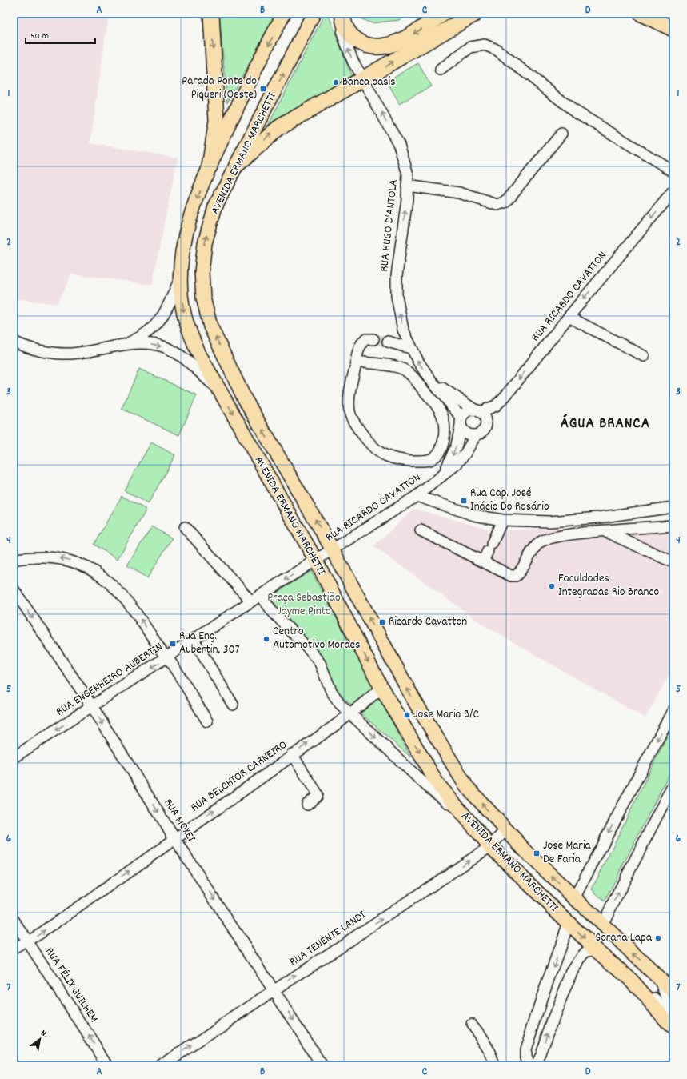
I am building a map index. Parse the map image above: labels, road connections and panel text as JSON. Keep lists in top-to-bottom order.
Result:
{
  "streets": {
    "main road": ["AVENIDA ERMANO MARCHETTI"],
    "street": [
      "RUA HUGO D'ANTOLA",
      "RUA RICARDO CAVATTON",
      "RUA ENGENHEIRO AUBERTIN",
      "RUA BELCHIOR CARNEIRO",
      "RUA MOXEI",
      "RUA TENENTE LANDI",
      "RUA FÉLIX GUILHEM"
    ]
  },
  "crossings": [
    ["AVENIDA ERMANO MARCHETTI", "RUA RICARDO CAVATTON"],
    ["AVENIDA ERMANO MARCHETTI", "RUA ENGENHEIRO AUBERTIN"],
    ["AVENIDA ERMANO MARCHETTI", "RUA BELCHIOR CARNEIRO"],
    ["AVENIDA ERMANO MARCHETTI", "RUA TENENTE LANDI"],
    ["RUA HUGO D'ANTOLA", "RUA RICARDO CAVATTON"],
    ["RUA RICARDO CAVATTON", "RUA ENGENHEIRO AUBERTIN"],
    ["RUA ENGENHEIRO AUBERTIN", "RUA MOXEI"],
    ["RUA BELCHIOR CARNEIRO", "RUA MOXEI"],
    ["RUA BELCHIOR CARNEIRO", "RUA FÉLIX GUILHEM"],
    ["RUA MOXEI", "RUA TENENTE LANDI"]
  ],
  "one_way": [
    "RUA HUGO D'ANTOLA",
    "RUA RICARDO CAVATTON",
    "RUA ENGENHEIRO AUBERTIN",
    "RUA BELCHIOR CARNEIRO",
    "RUA MOXEI",
    "RUA TENENTE LANDI",
    "RUA FÉLIX GUILHEM"
  ],
  "districts": ["ÁGUA BRANCA"],
  "parks": ["Praça Sebastião Jayme Pinto"],
  "places": {
    "other": [
      "Banca oasis",
      "Faculdades Integradas Rio Branco",
      "Centro Automotivo Moraes",
      "Sorana Lapa"
    ],
    "transit": [
      "Parada Ponte do Piqueri (Oeste)",
      "Rua Cap. José Inácio Do Rosário",
      "Ricardo Cavatton",
      "Rua Eng. Aubertin, 307",
      "Jose Maria B/C",
      "Jose Maria De Faria"
    ]
  },
  "scale_bar": "50 m",
  "north": "top right",
  "grid": {
    "columns": [
      "A",
      "B",
      "C",
      "D"
    ],
    "rows": [
      "1",
      "2",
      "3",
      "4",
      "5",
      "6",
      "7"
    ]
  }
}
